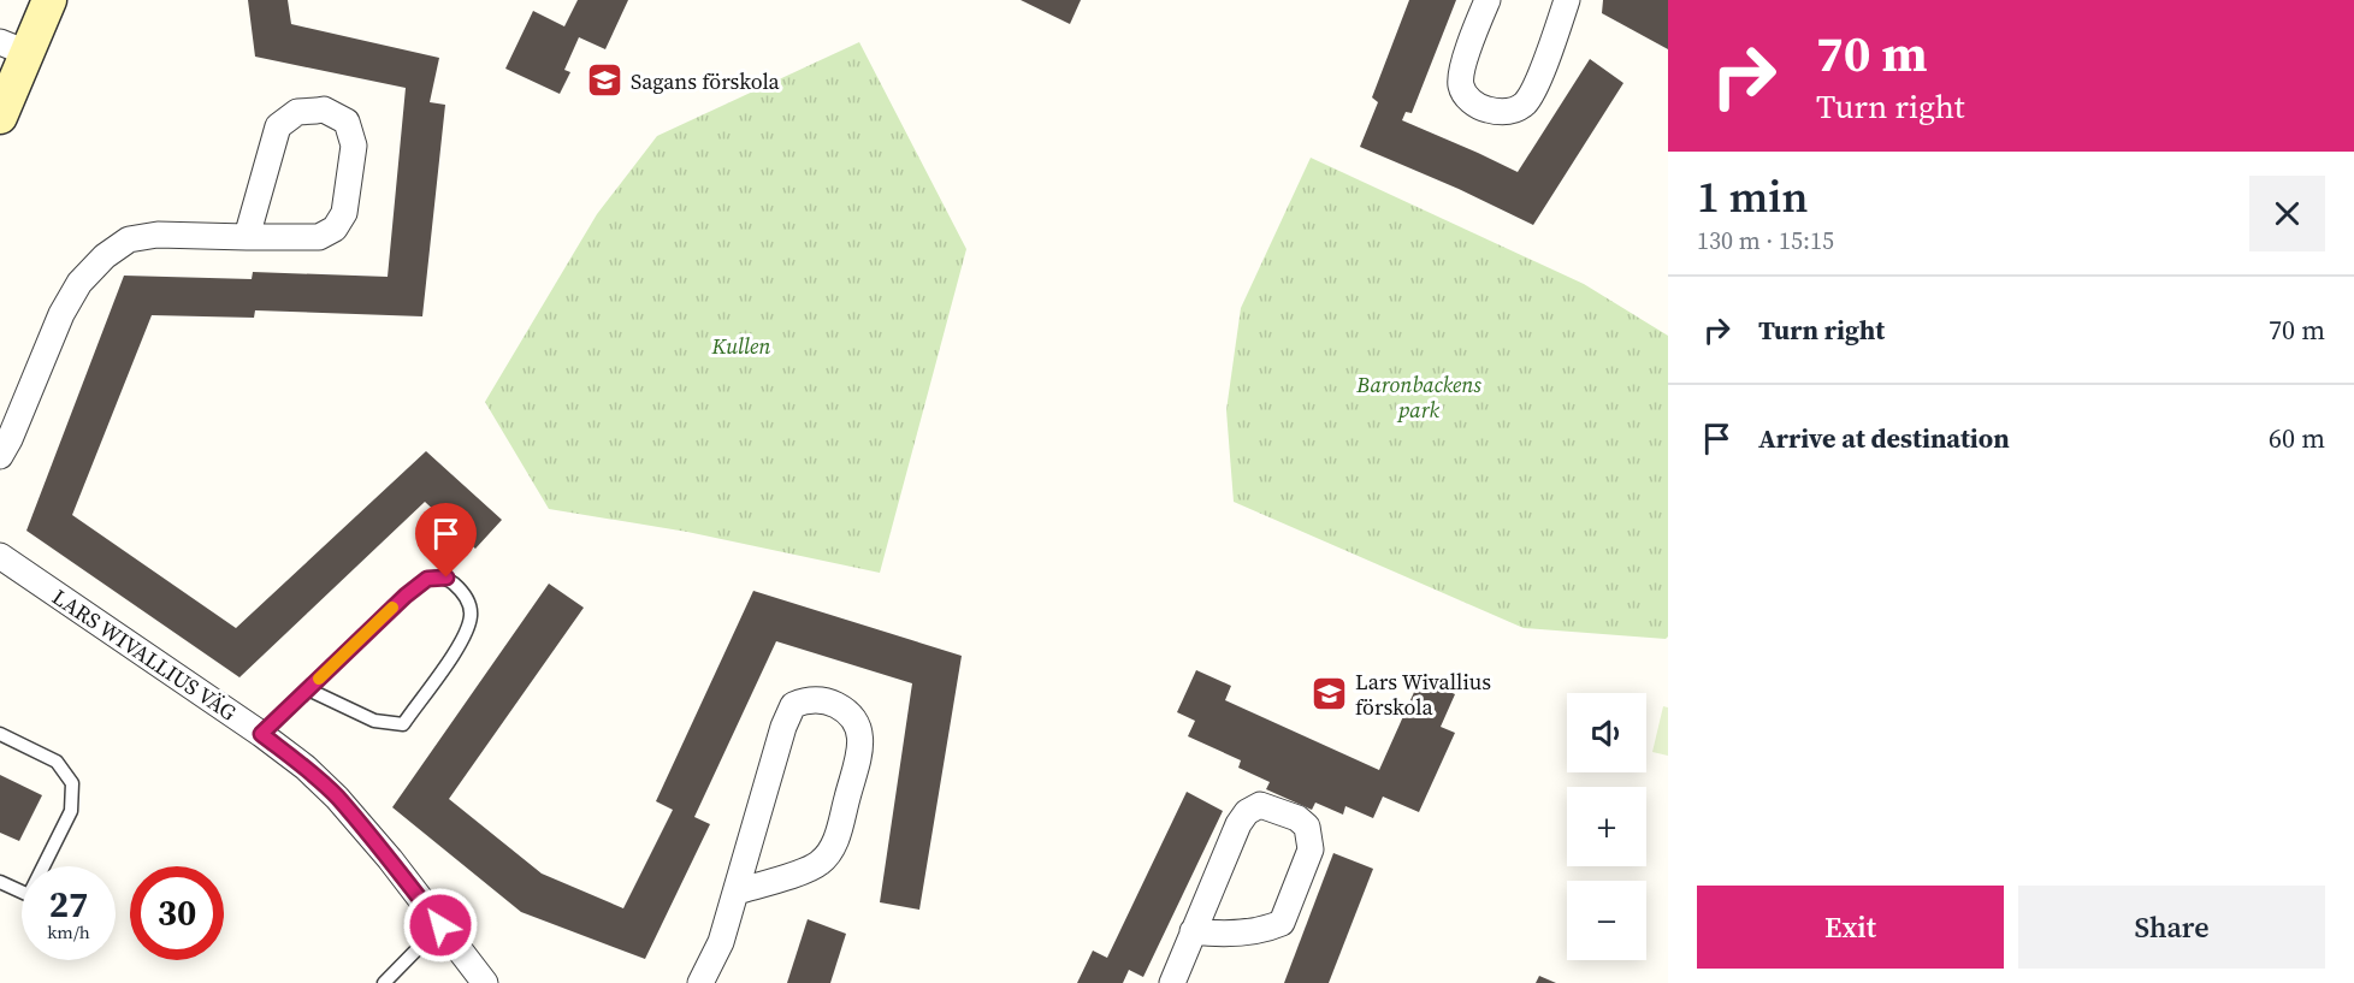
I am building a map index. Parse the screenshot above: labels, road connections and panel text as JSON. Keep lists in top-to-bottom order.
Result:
{
  "streets": {
    "street": ["LARS WIVALLIUS VÄG"]
  },
  "parks": ["Kullen", "Baronbackens park"],
  "places": {
    "school or university": ["Sagans förskola", "Lars Wivallius förskola"]
  },
  "page": {
    "turn": ["70 m", "Turn right"],
    "heading": ["1 min", "130 m · 15:15"],
    "list": [
      {
        "name": "Turn right",
        "value": "70 m"
      },
      {
        "name": "Arrive at destination",
        "value": "60 m"
      }
    ],
    "map_buttons": ["+", "−"],
    "speed": "27 km/h",
    "limit": "30",
    "buttons": ["Exit", "Share"]
  }
}
